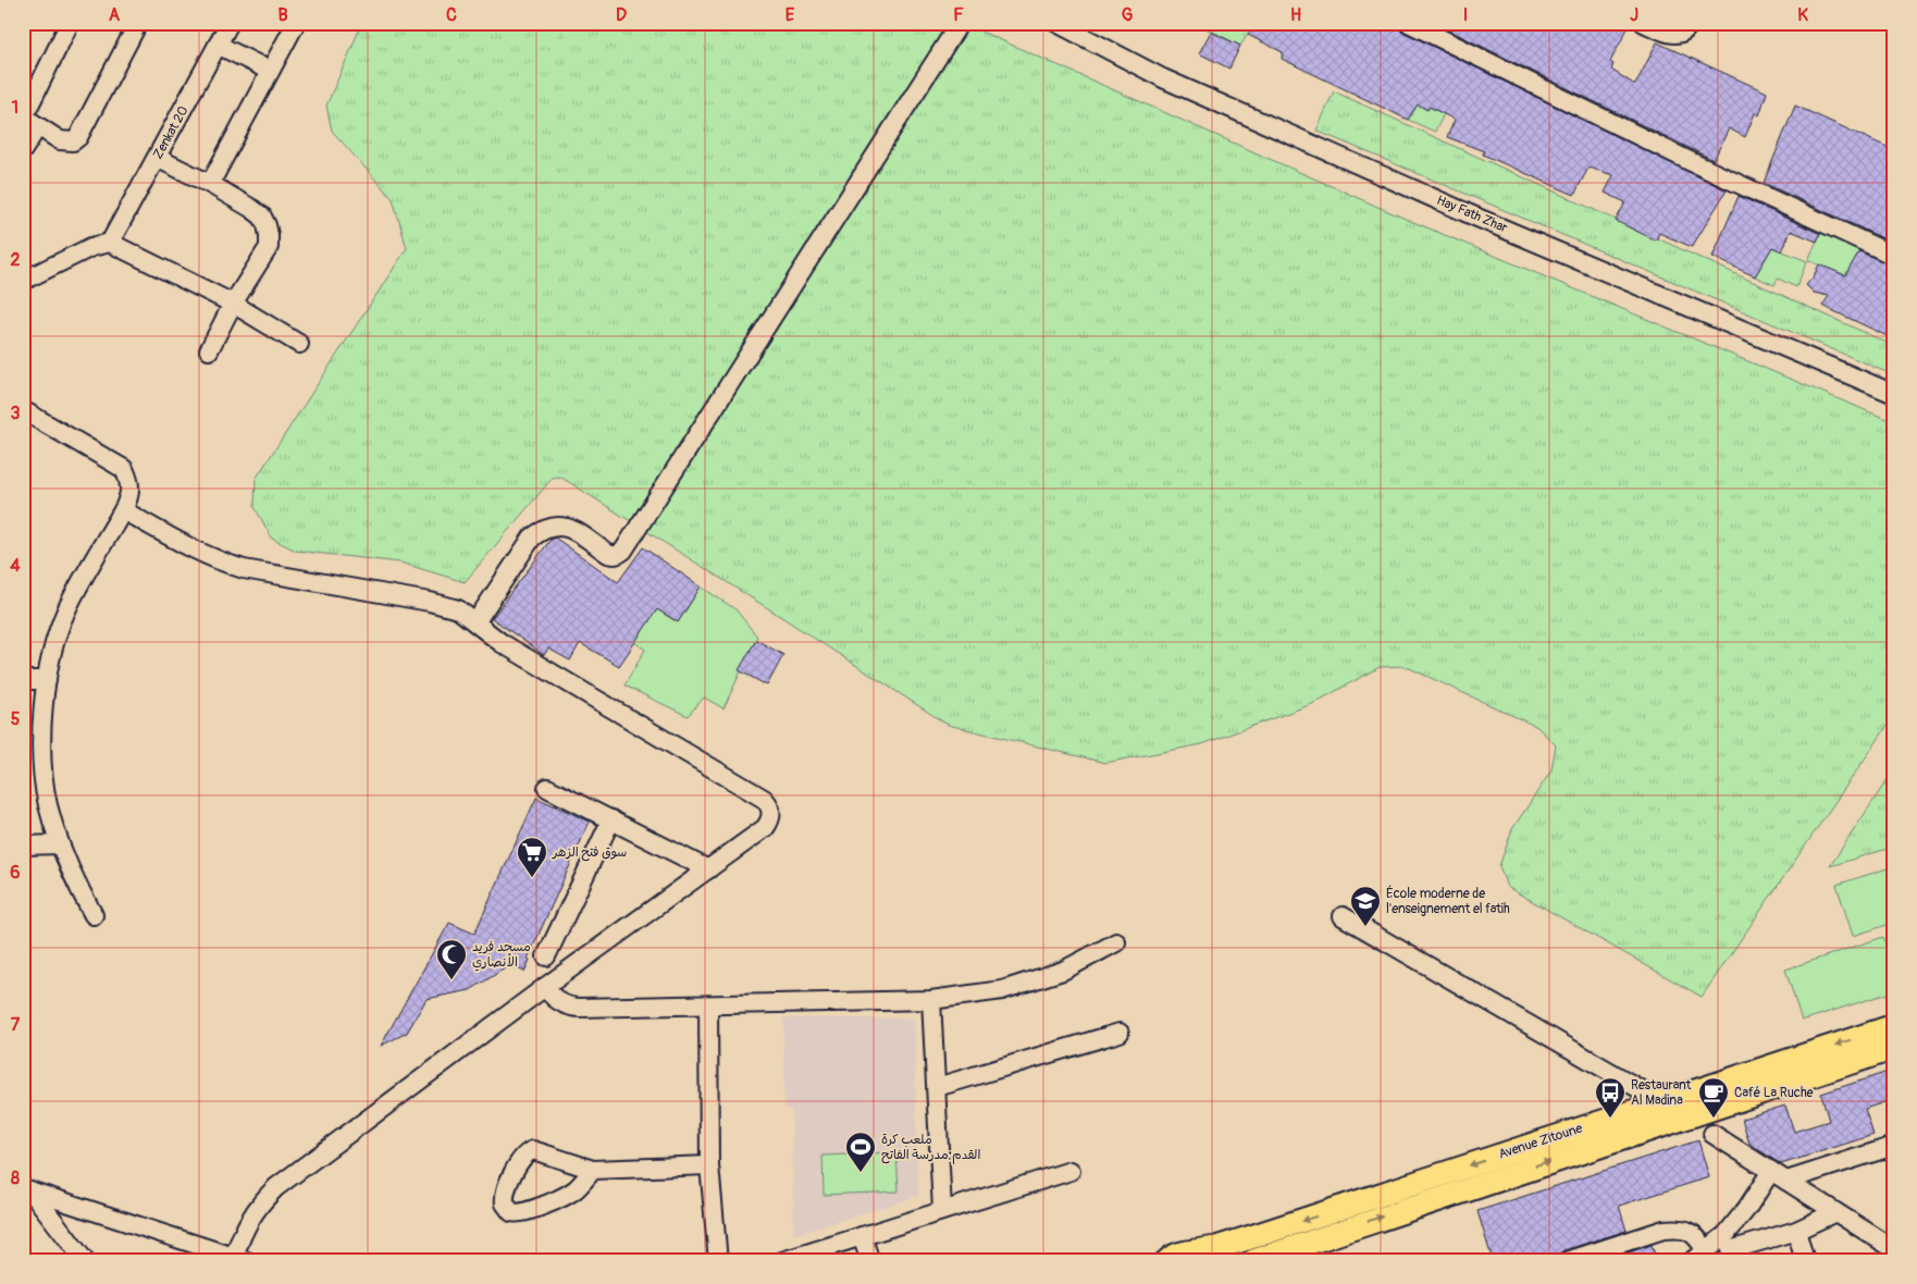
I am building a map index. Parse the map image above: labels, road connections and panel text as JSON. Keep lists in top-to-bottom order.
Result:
{
  "streets": {
    "main road": ["Avenue Zitoune"],
    "street": ["Zenkat 20", "Hay Fath Zhar"]
  },
  "places": {
    "supermarket": ["سوق فتح الزهر"],
    "school or university": ["École moderne de l'enseignement el fatih"],
    "mosque": ["مسجد فريد الأنصاري"],
    "bus stop": ["Restaurant Al Madina"],
    "cafe": ["Café La Ruche"],
    "sports": ["ملعب كرة القدم;مدرسة الفاتح"]
  },
  "grid": {
    "columns": [
      "A",
      "B",
      "C",
      "D",
      "E",
      "F",
      "G",
      "H",
      "I",
      "J",
      "K"
    ],
    "rows": [
      "1",
      "2",
      "3",
      "4",
      "5",
      "6",
      "7",
      "8"
    ]
  }
}
